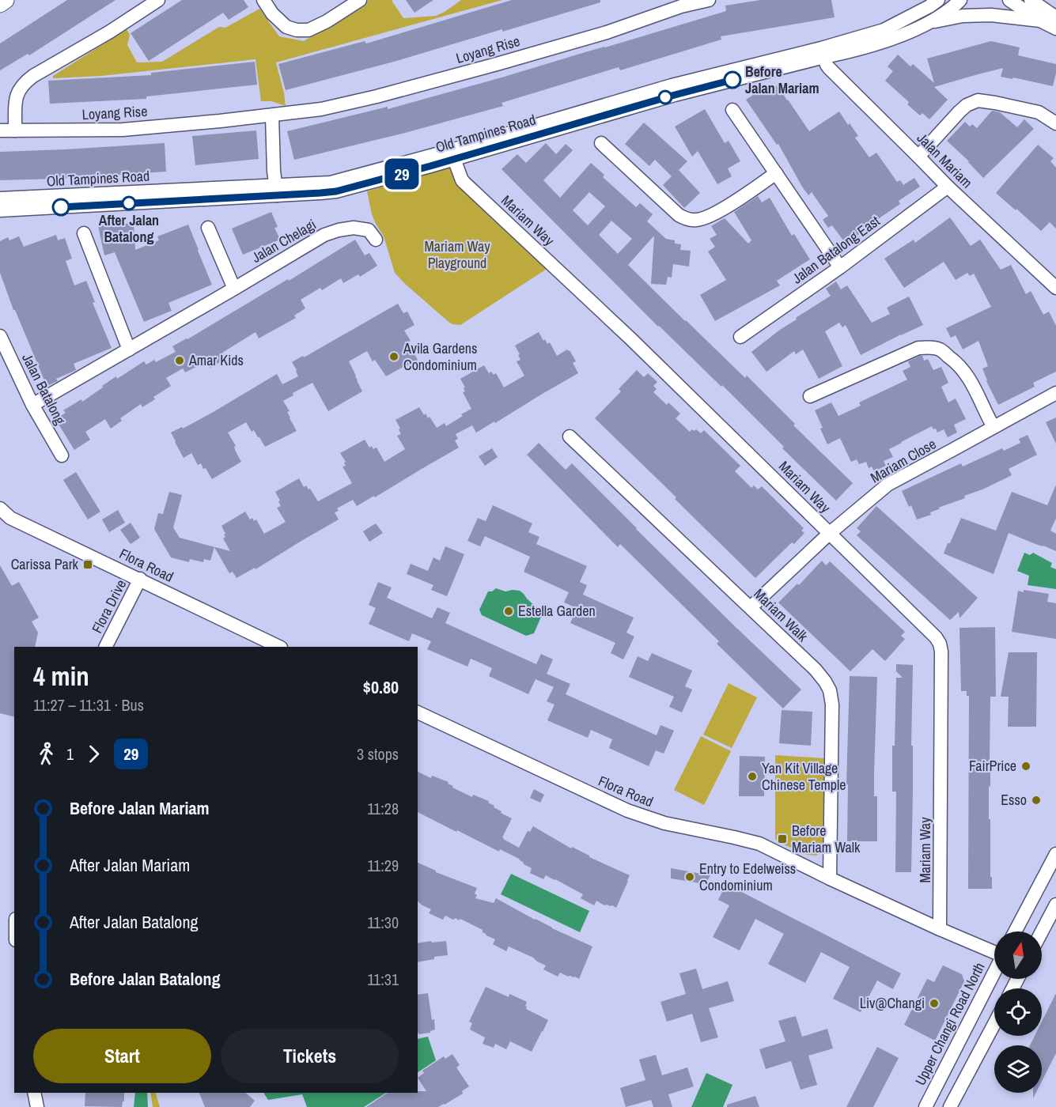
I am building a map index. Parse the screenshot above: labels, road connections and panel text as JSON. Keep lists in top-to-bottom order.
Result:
{
  "streets": {
    "street": [
      "Loyang Rise",
      "Old Tampines Road",
      "Jalan Mariam",
      "Mariam Way",
      "Jalan Chelagi",
      "Jalan Batalong East",
      "Jalan Batalong",
      "Mariam Close",
      "Flora Road",
      "Flora Drive",
      "Mariam Walk",
      "Upper Changi Road North"
    ]
  },
  "crossings": [
    ["Old Tampines Road", "Jalan Mariam"],
    ["Old Tampines Road", "Mariam Way"],
    ["Jalan Mariam", "Jalan Batalong East"],
    ["Mariam Way", "Mariam Close"],
    ["Jalan Chelagi", "Jalan Batalong"],
    ["Mariam Close", "Mariam Walk"],
    ["Flora Road", "Flora Drive"],
    ["Flora Road", "Mariam Walk"]
  ],
  "parks": ["Mariam Way Playground"],
  "places": {
    "other": [
      "Before Jalan Mariam",
      "After Jalan Batalong",
      "Avila Gardens Condominium",
      "Amar Kids",
      "Estella Garden",
      "FairPrice",
      "Yan Kit Village Chinese Temple",
      "Esso",
      "Entry to Edelweiss Condominium",
      "Liv@Changi"
    ],
    "transit": ["Carissa Park", "Before Mariam Walk"]
  },
  "lines": ["bus line 29"],
  "north": "top",
  "page": {
    "on_map": "29",
    "heading": ["4 min", "11:27 – 11:31 · Bus", "$0.80"],
    "legs": ["1", "29", "3 stops"],
    "list": [
      {
        "name": "Before Jalan Mariam",
        "value": "11:28"
      },
      {
        "name": "After Jalan Mariam",
        "value": "11:29"
      },
      {
        "name": "After Jalan Batalong",
        "value": "11:30"
      },
      {
        "name": "Before Jalan Batalong",
        "value": "11:31"
      }
    ],
    "buttons": ["Start", "Tickets"]
  }
}
